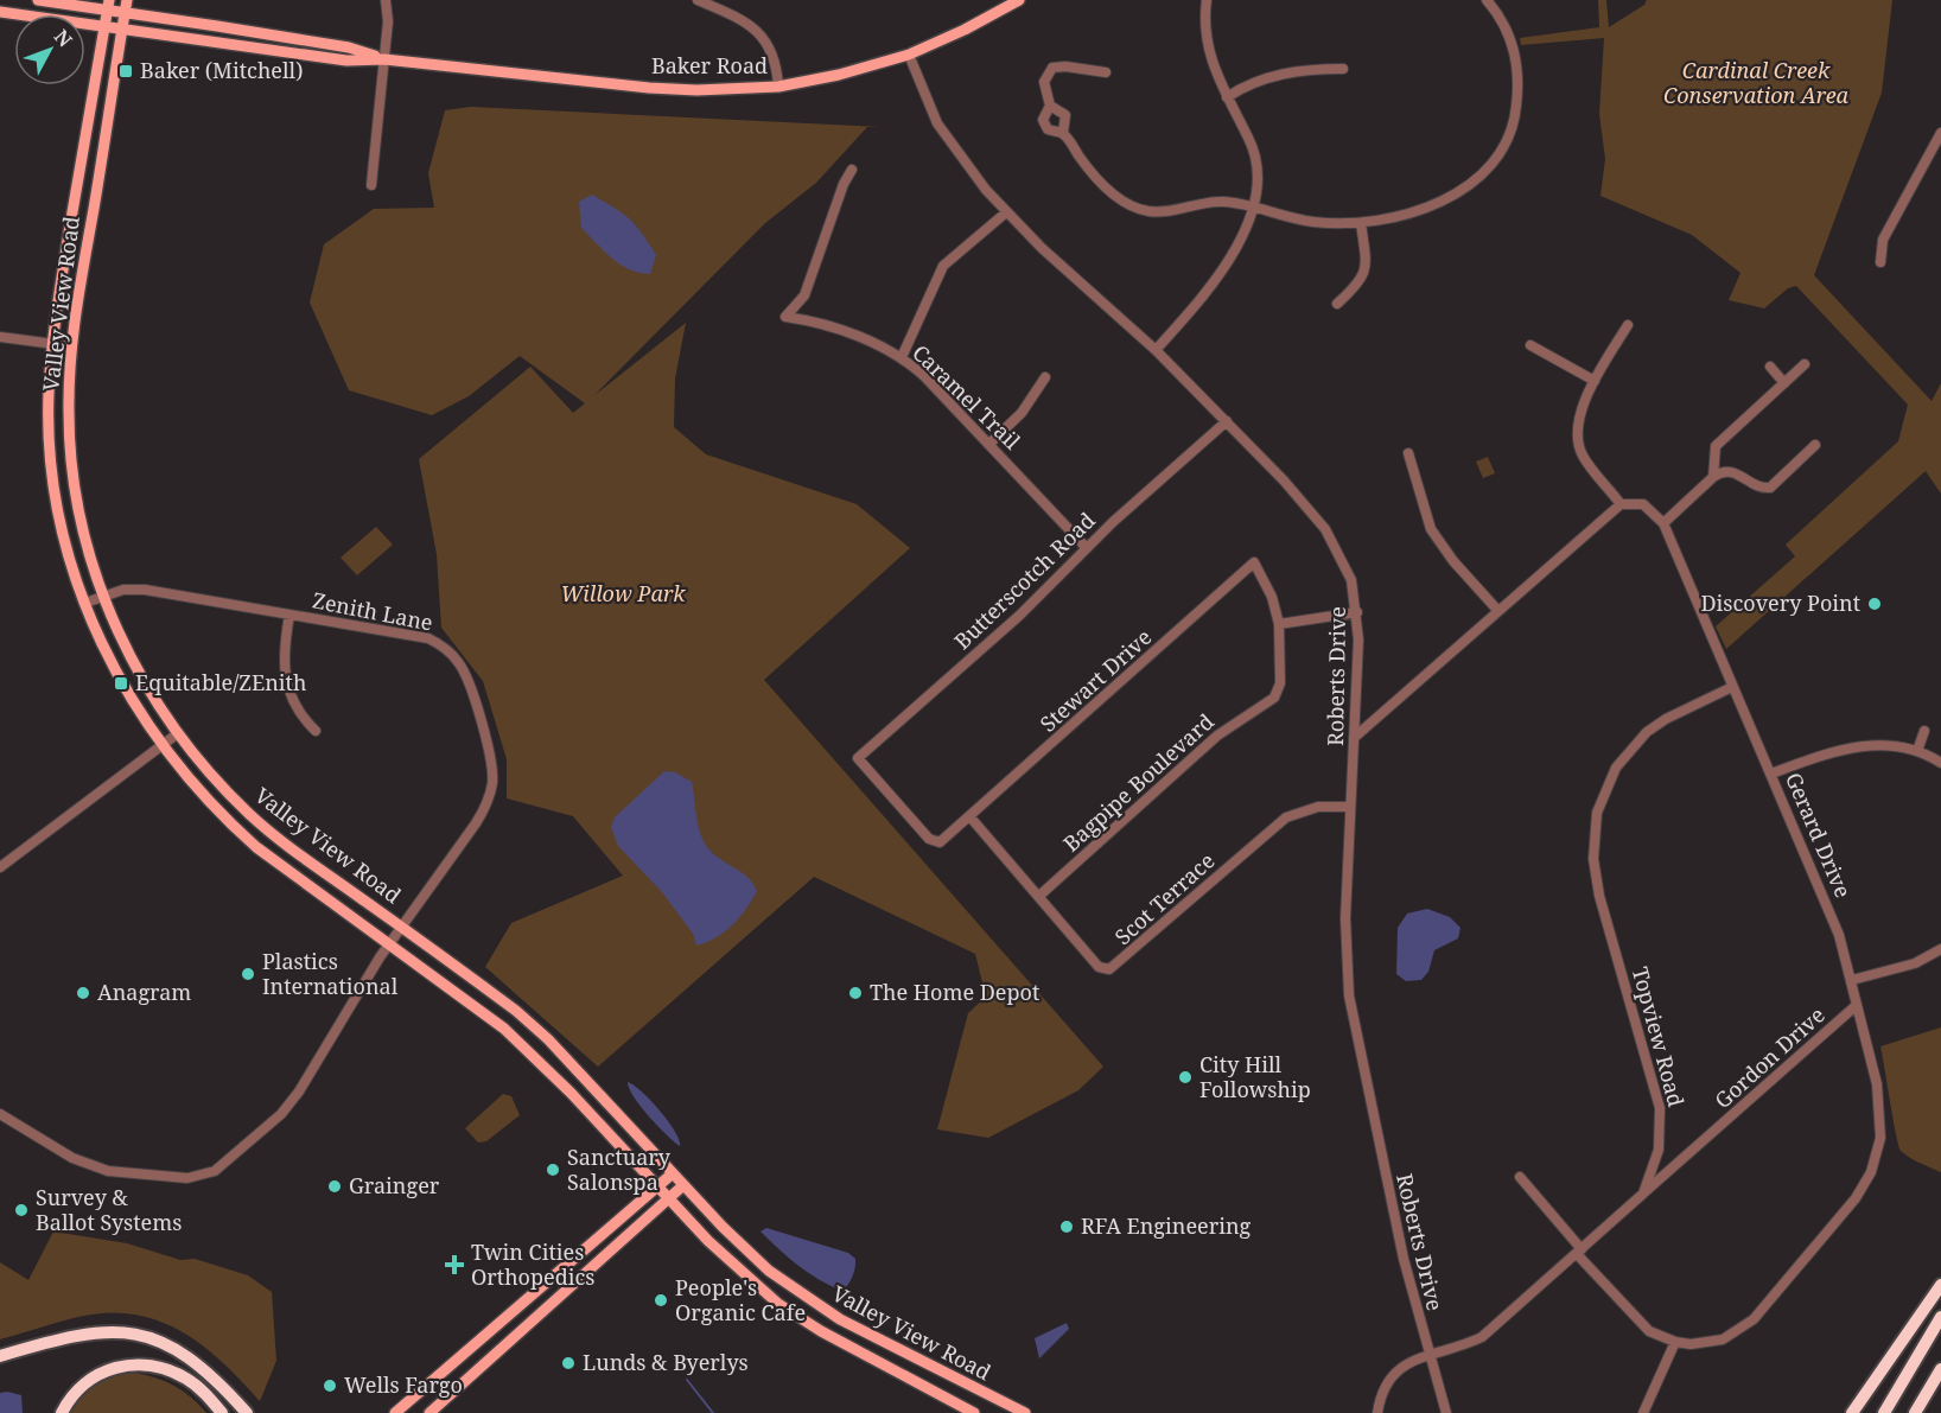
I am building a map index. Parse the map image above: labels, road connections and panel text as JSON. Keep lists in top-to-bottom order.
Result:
{
  "streets": {
    "main road": ["Baker Road", "Valley View Road"],
    "street": [
      "Caramel Trail",
      "Butterscotch Road",
      "Zenith Lane",
      "Roberts Drive",
      "Stewart Drive",
      "Bagpipe Boulevard",
      "Gerard Drive",
      "Scot Terrace",
      "Topview Road",
      "Gordon Drive"
    ]
  },
  "crossings": [
    ["Baker Road", "Valley View Road"],
    ["Baker Road", "Roberts Drive"],
    ["Valley View Road", "Zenith Lane"],
    ["Caramel Trail", "Butterscotch Road"],
    ["Butterscotch Road", "Roberts Drive"],
    ["Butterscotch Road", "Stewart Drive"],
    ["Roberts Drive", "Scot Terrace"],
    ["Roberts Drive", "Topview Road"],
    ["Stewart Drive", "Bagpipe Boulevard"],
    ["Stewart Drive", "Scot Terrace"],
    ["Bagpipe Boulevard", "Scot Terrace"],
    ["Gerard Drive", "Topview Road"],
    ["Gerard Drive", "Gordon Drive"],
    ["Topview Road", "Gordon Drive"]
  ],
  "parks": ["Cardinal Creek Conservation Area", "Willow Park"],
  "places": {
    "transit": ["Baker (Mitchell)", "Equitable/ZEnith"],
    "other": [
      "Discovery Point",
      "Plastics International",
      "Anagram",
      "The Home Depot",
      "City Hill Followship",
      "Sanctuary Salonspa",
      "Grainger",
      "Survey & Ballot Systems",
      "RFA Engineering",
      "People's Organic Cafe",
      "Lunds & Byerlys",
      "Wells Fargo"
    ],
    "health": ["Twin Cities Orthopedics"]
  },
  "north": "top right"
}
